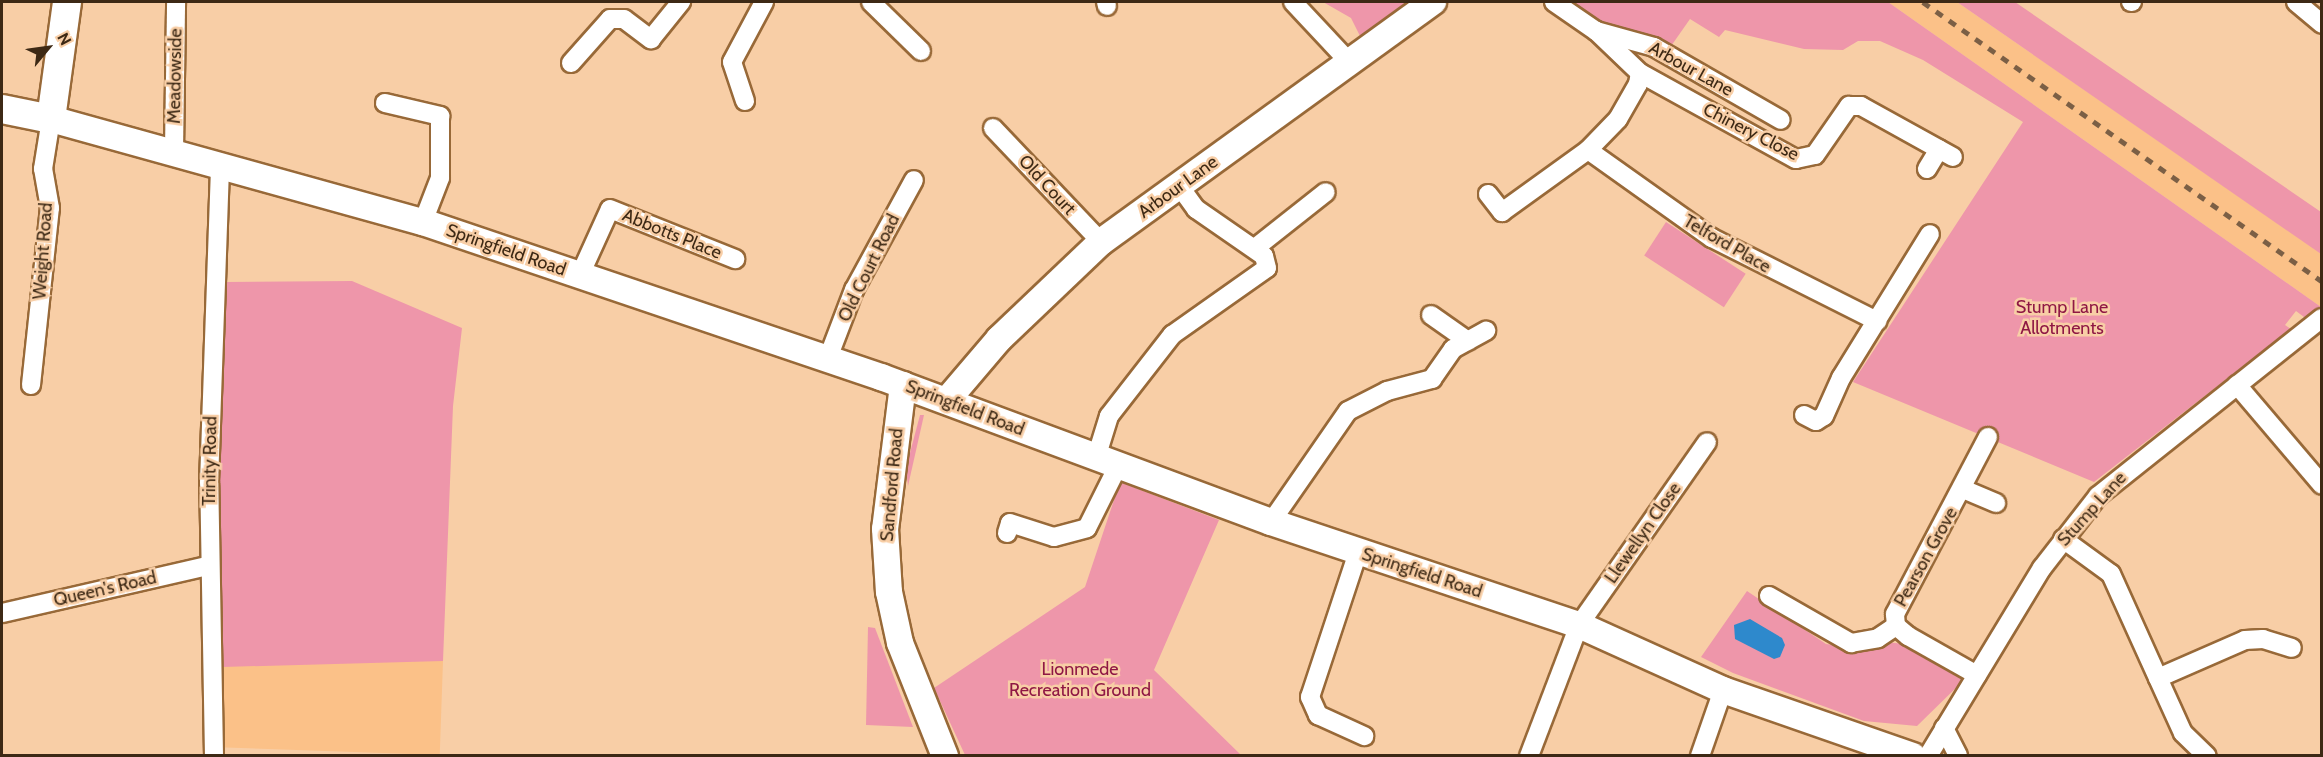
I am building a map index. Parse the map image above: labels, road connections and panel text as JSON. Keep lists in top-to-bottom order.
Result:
{
  "streets": {
    "main road": ["Arbour Lane", "Springfield Road", "Sandford Road"],
    "street": [
      "Meadowside",
      "Chinery Close",
      "Old Court",
      "Abbotts Place",
      "Telford Place",
      "Weight Road",
      "Old Court Road",
      "Trinity Road",
      "Stump Lane",
      "Llewellyn Close",
      "Pearson Grove",
      "Queen's Road"
    ]
  },
  "crossings": [
    ["Arbour Lane", "Old Court"],
    ["Arbour Lane", "Springfield Road"],
    ["Meadowside", "Springfield Road"],
    ["Abbotts Place", "Springfield Road"],
    ["Springfield Road", "Weight Road"],
    ["Springfield Road", "Old Court Road"],
    ["Springfield Road", "Trinity Road"],
    ["Springfield Road", "Sandford Road"],
    ["Springfield Road", "Llewellyn Close"],
    ["Trinity Road", "Queen's Road"],
    ["Stump Lane", "Pearson Grove"]
  ],
  "parks": ["Stump Lane Allotments", "Lionmede Recreation Ground"],
  "north": "top right"
}
